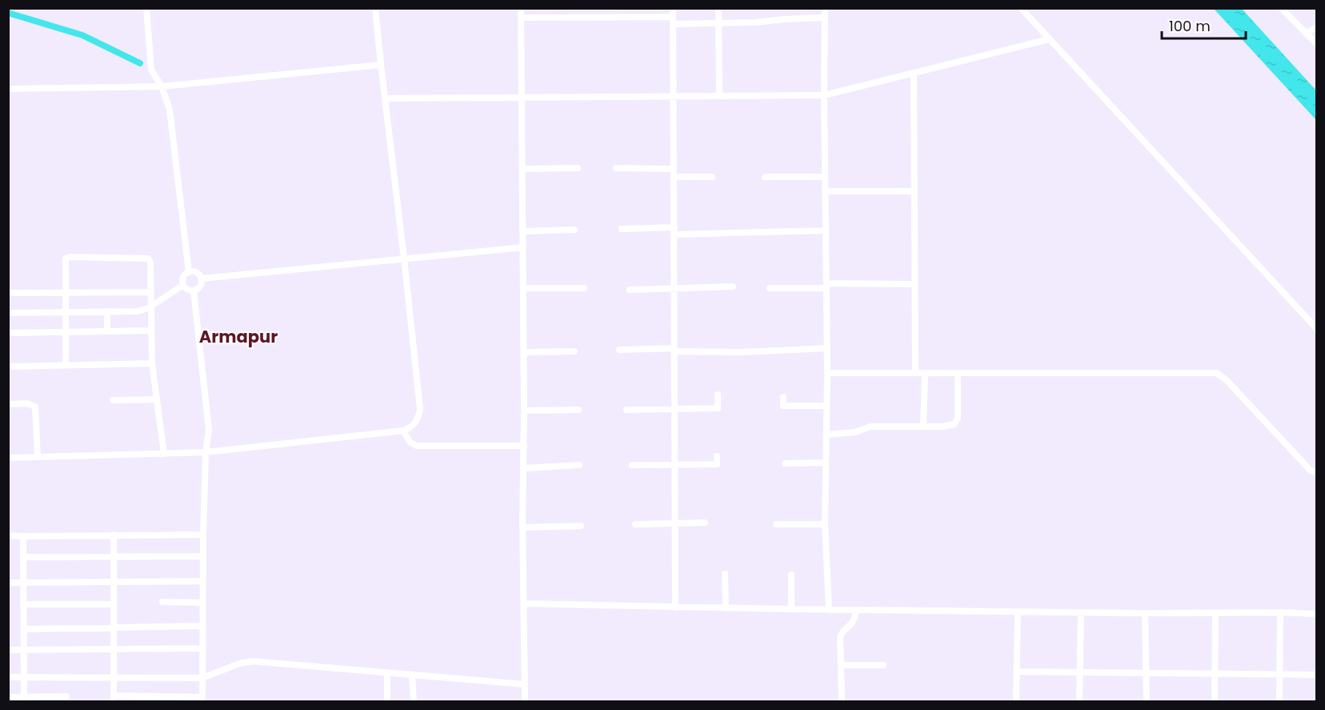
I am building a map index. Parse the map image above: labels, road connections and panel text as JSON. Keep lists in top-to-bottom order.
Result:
{
  "districts": ["Armapur"],
  "scale_bar": "100 m"
}
